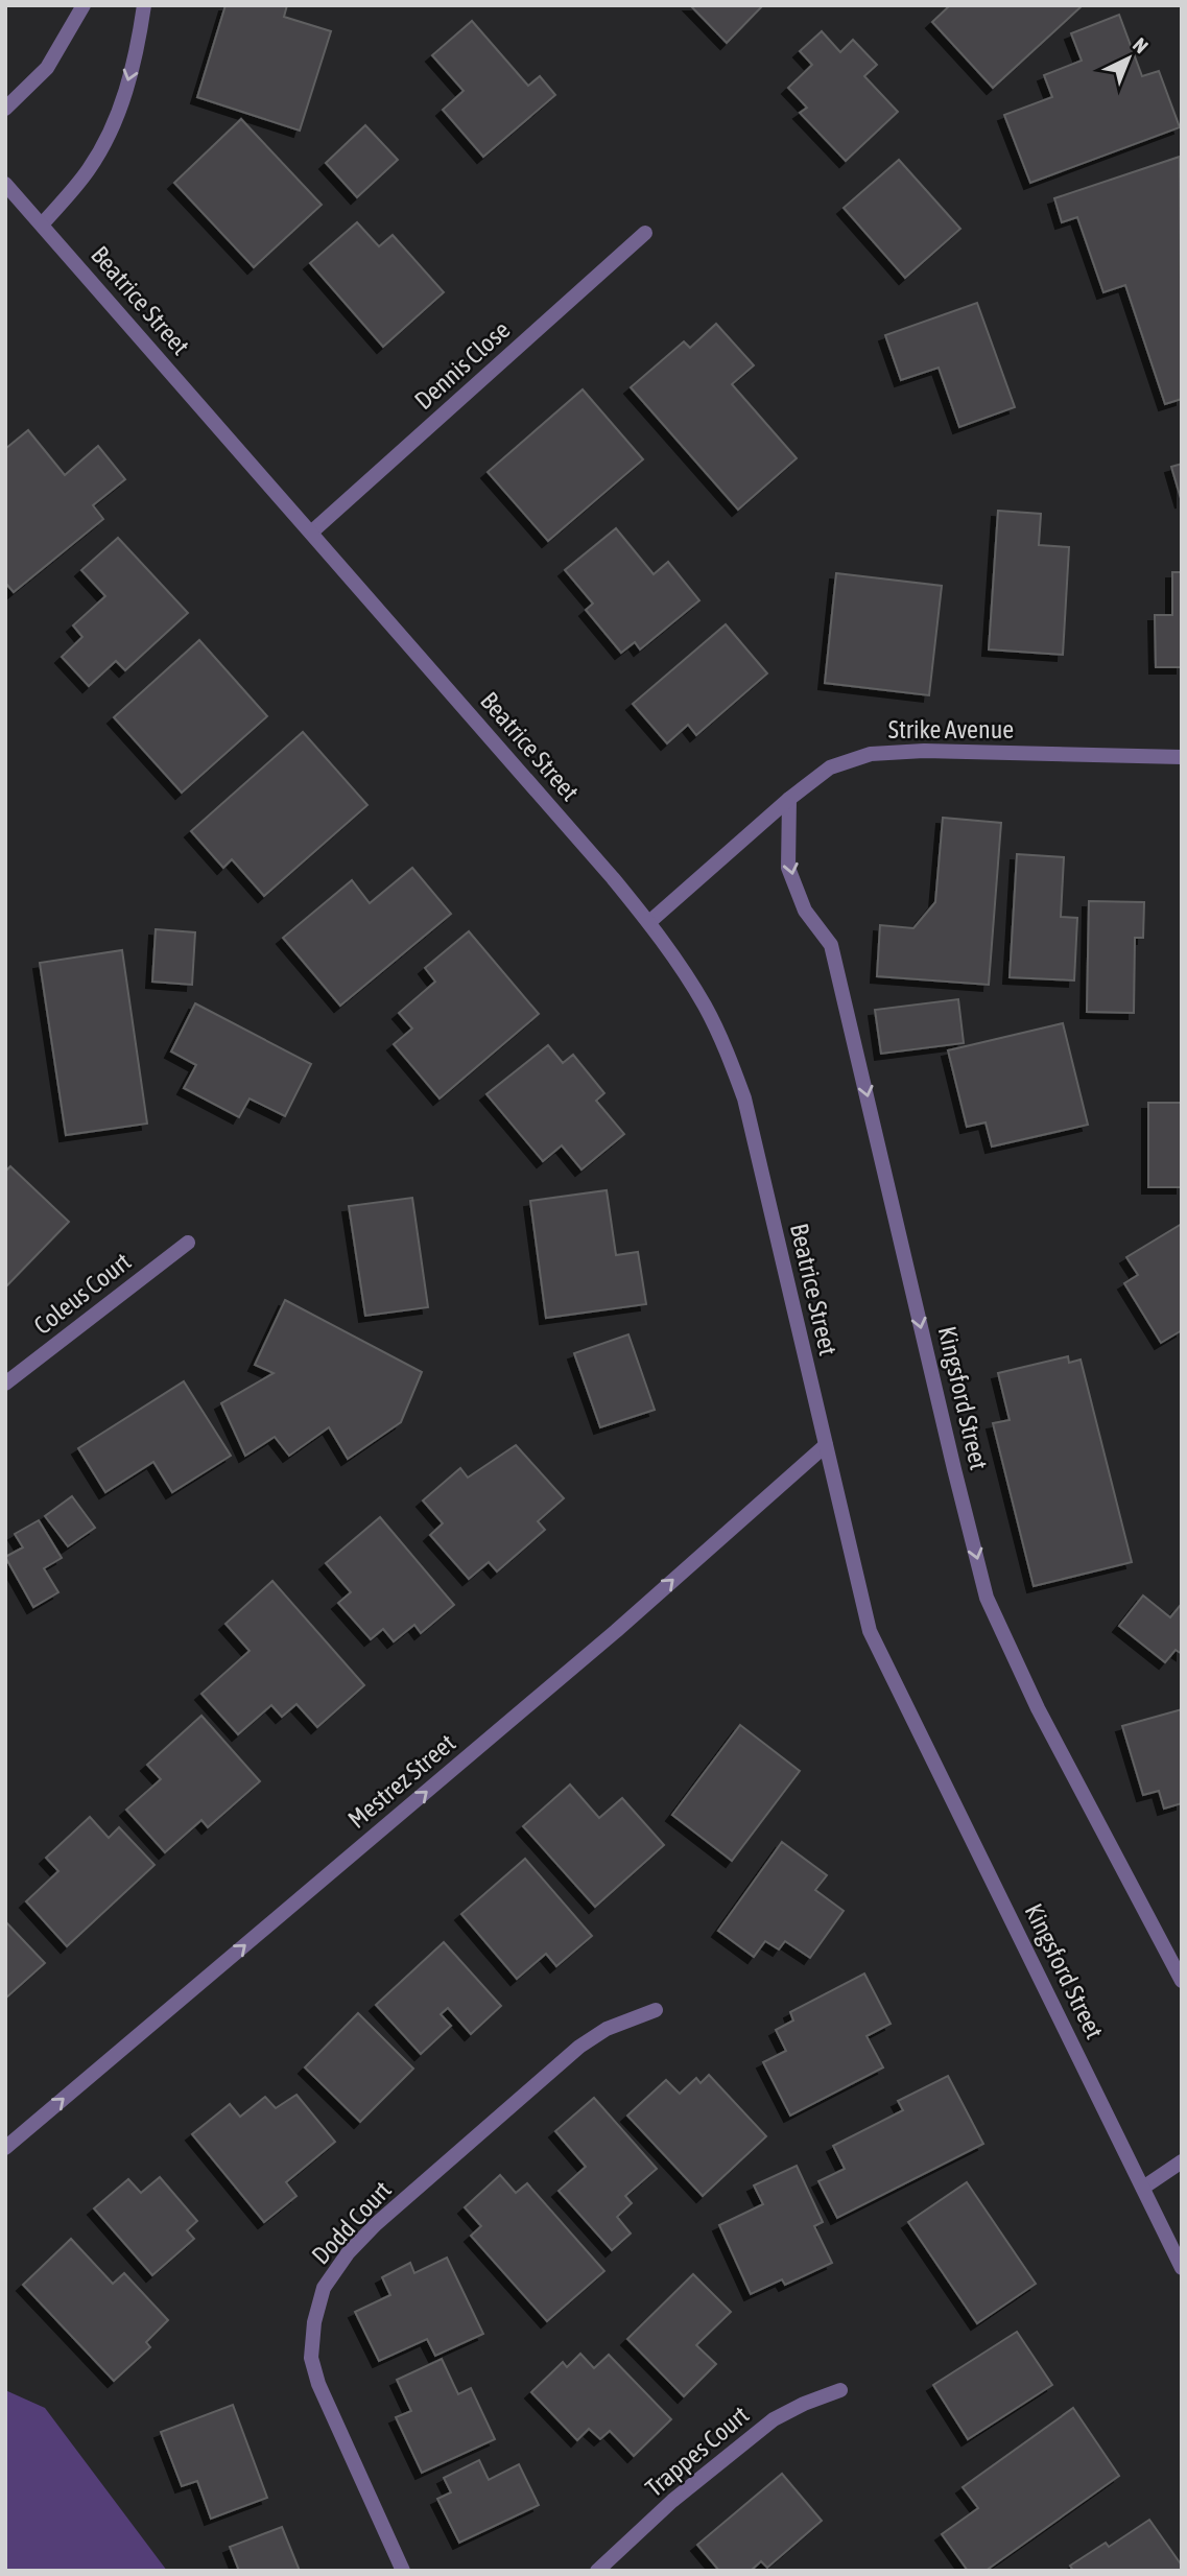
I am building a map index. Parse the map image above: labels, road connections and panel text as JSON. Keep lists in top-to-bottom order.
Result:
{
  "streets": {
    "street": [
      "Beatrice Street",
      "Dennis Close",
      "Strike Avenue",
      "Coleus Court",
      "Kingsford Street",
      "Mestrez Street",
      "Dodd Court",
      "Trappes Court"
    ]
  },
  "crossings": [
    ["Beatrice Street", "Dennis Close"],
    ["Beatrice Street", "Strike Avenue"],
    ["Beatrice Street", "Kingsford Street"],
    ["Beatrice Street", "Mestrez Street"],
    ["Strike Avenue", "Kingsford Street"],
    ["Kingsford Street", "Mestrez Street"]
  ],
  "one_way": ["Mestrez Street"],
  "north": "top right"
}
